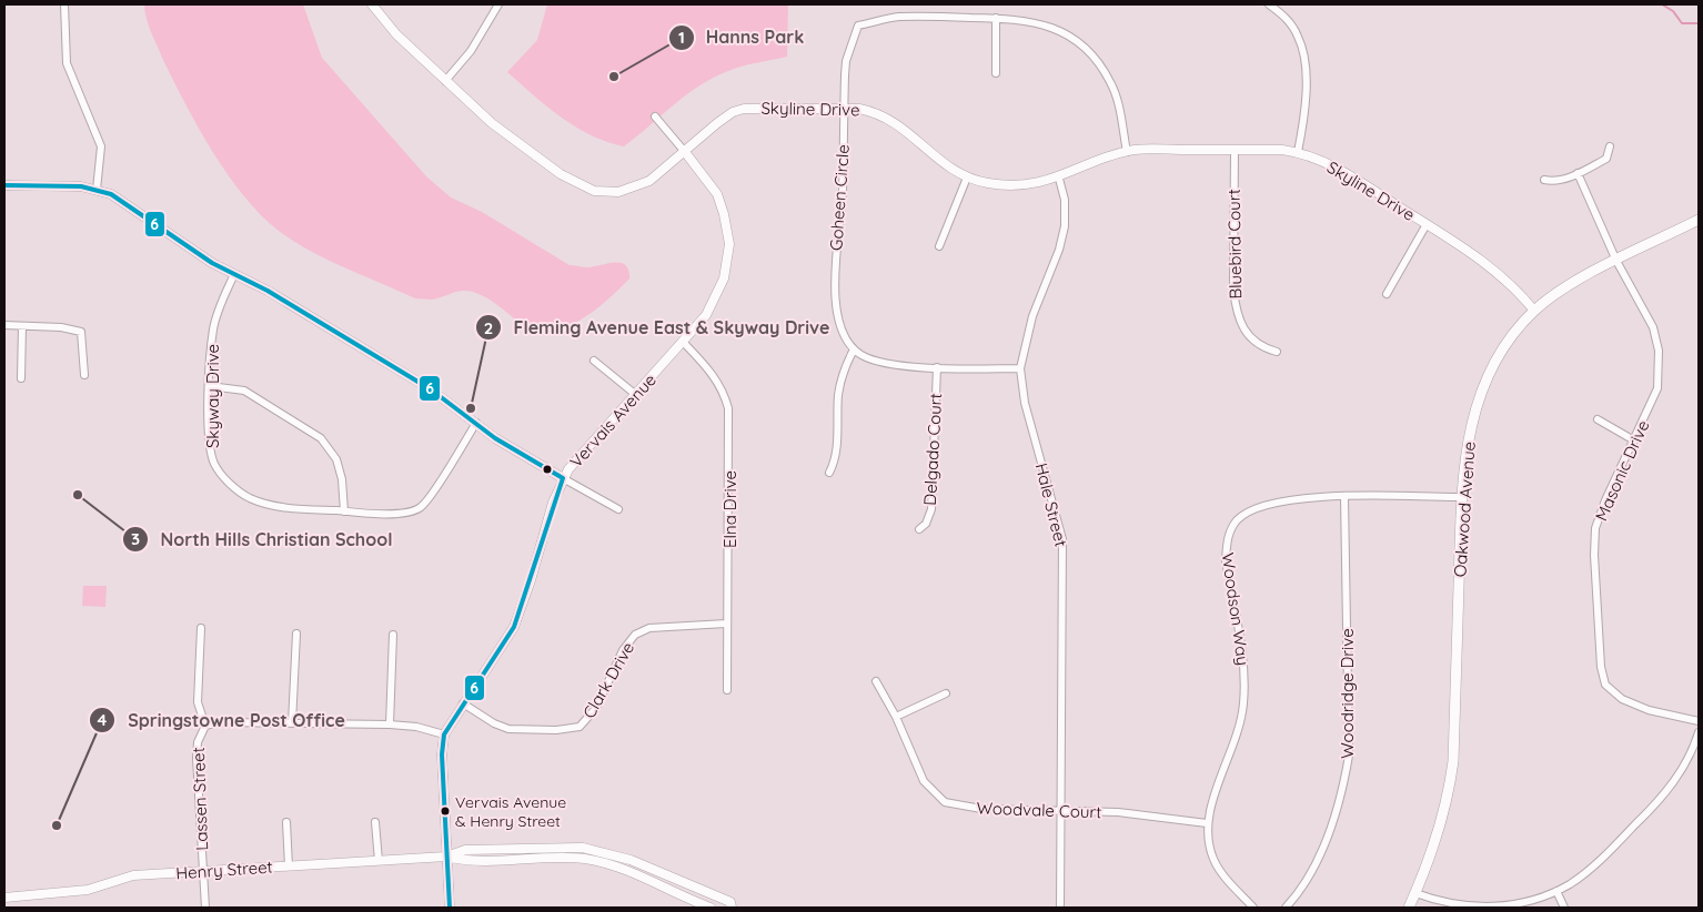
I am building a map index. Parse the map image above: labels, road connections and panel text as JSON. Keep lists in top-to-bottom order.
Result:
{
  "streets": {
    "main road": ["Oakwood Avenue"],
    "street": [
      "Skyline Drive",
      "Goheen Circle",
      "Bluebird Court",
      "Skyway Drive",
      "Vervais Avenue",
      "Delgado Court",
      "Masonic Drive",
      "Hale Street",
      "Elna Drive",
      "Woodson Way",
      "Clark Drive",
      "Woodridge Drive",
      "Lassen Street",
      "Woodvale Court",
      "Henry Street"
    ]
  },
  "crossings": [
    ["Skyline Drive", "Goheen Circle"],
    ["Skyline Drive", "Bluebird Court"],
    ["Skyline Drive", "Vervais Avenue"],
    ["Skyline Drive", "Hale Street"],
    ["Skyline Drive", "Oakwood Avenue"],
    ["Vervais Avenue", "Elna Drive"],
    ["Vervais Avenue", "Clark Drive"],
    ["Masonic Drive", "Oakwood Avenue"],
    ["Hale Street", "Woodvale Court"],
    ["Elna Drive", "Clark Drive"],
    ["Oakwood Avenue", "Woodson Way"],
    ["Woodson Way", "Woodridge Drive"],
    ["Woodson Way", "Woodvale Court"],
    ["Lassen Street", "Henry Street"]
  ],
  "places": [
    "Hanns Park",
    "Fleming Avenue East & Skyway Drive",
    "North Hills Christian School",
    "Vervais Avenue & Henry Street",
    "Springstowne Post Office"
  ],
  "lines": ["transit line 6"]
}
